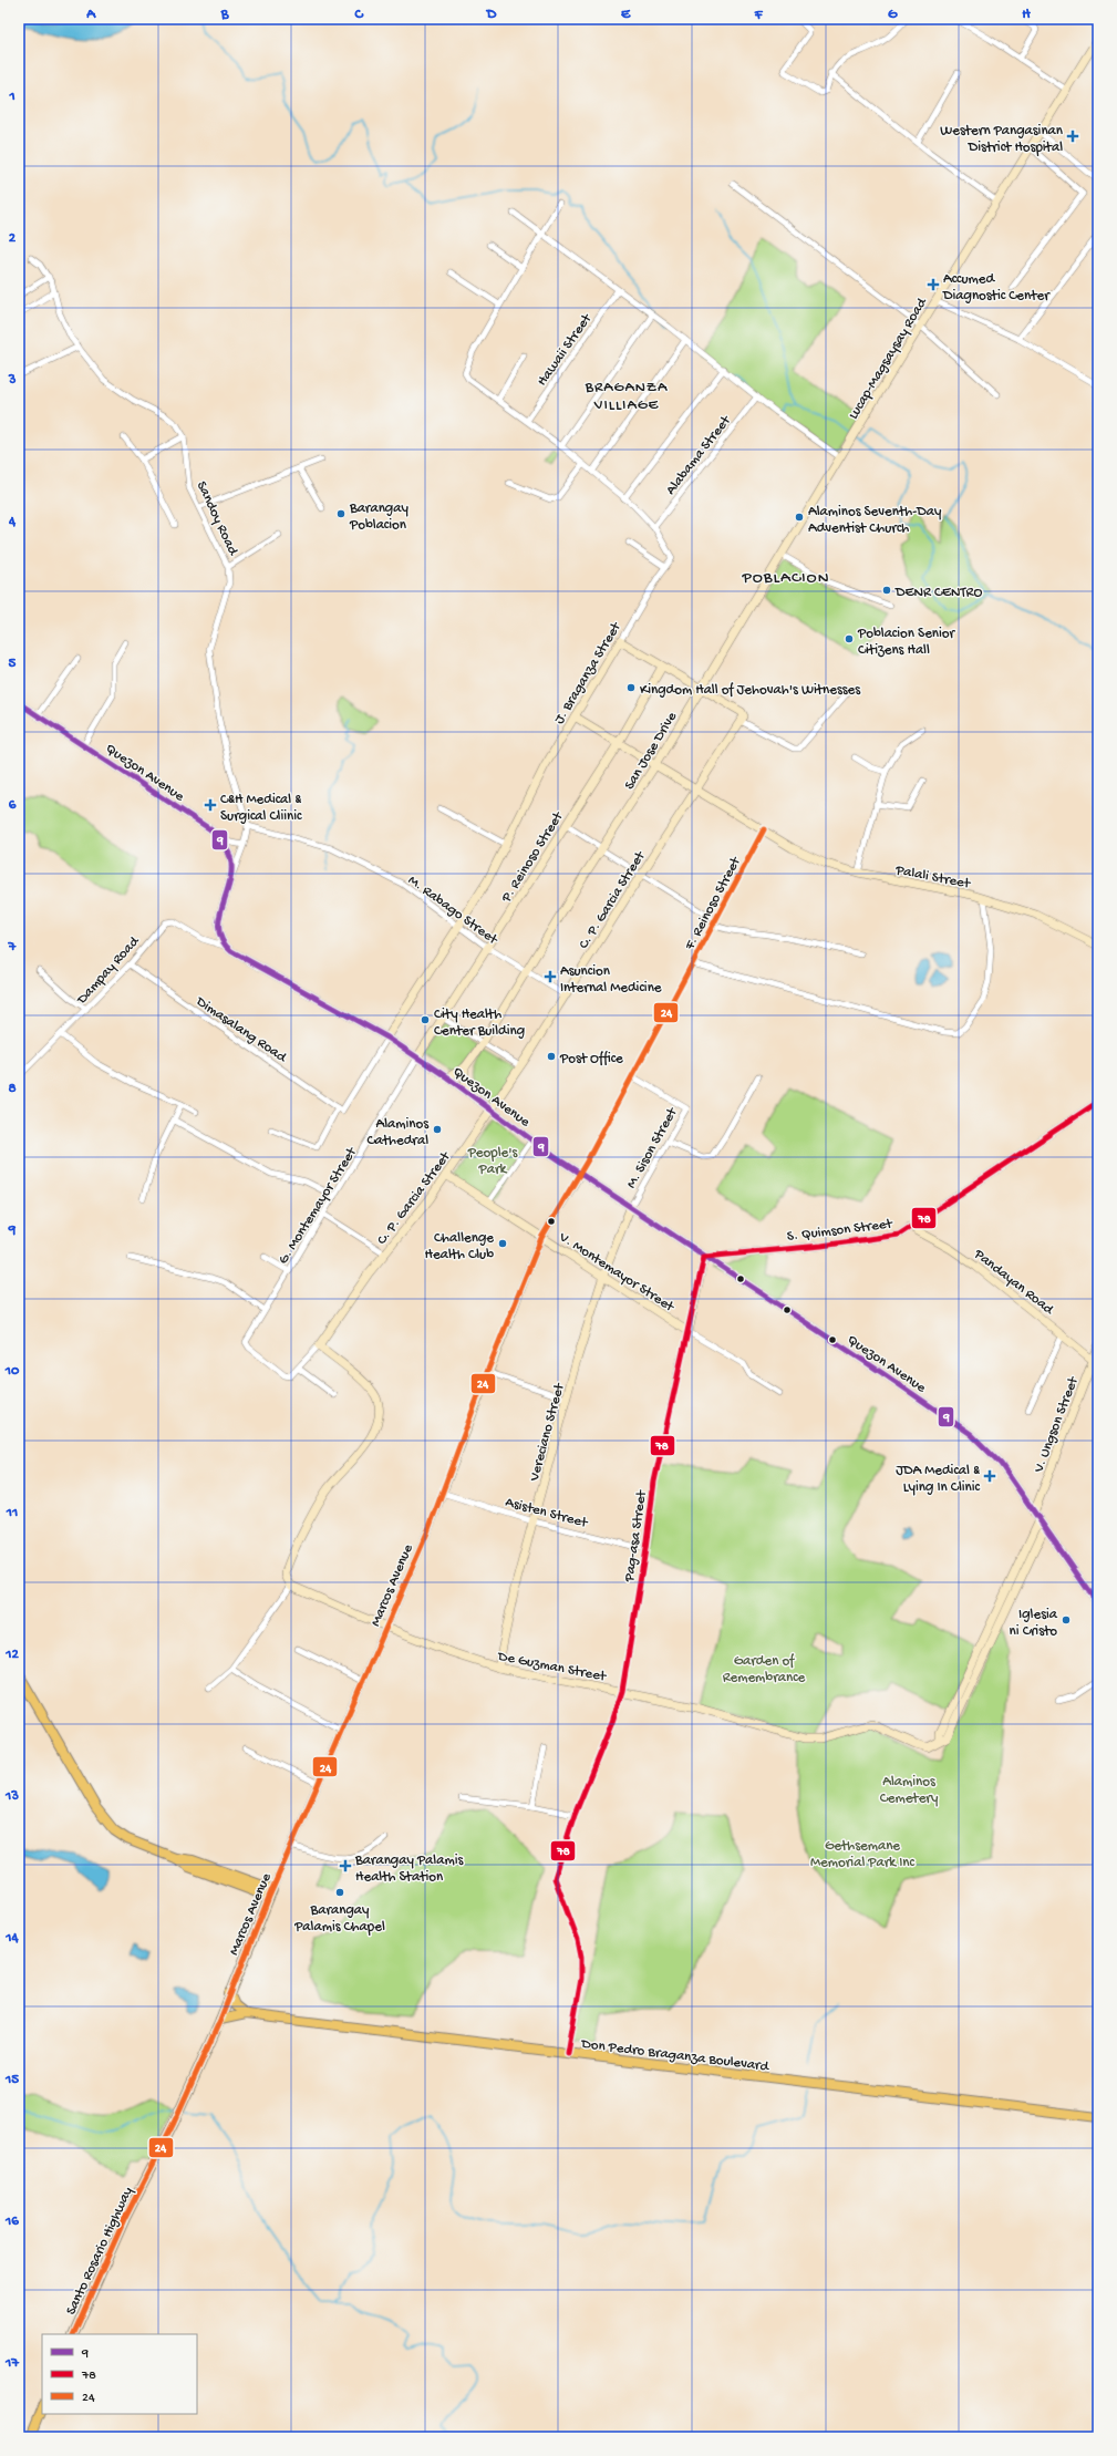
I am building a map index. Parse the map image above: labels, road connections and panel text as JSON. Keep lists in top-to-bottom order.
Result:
{
  "streets": {
    "main road": ["Marcos Avenue", "Don Pedro Braganza Boulevard", "Santo Rosario Highway"],
    "street": [
      "Hawaii Street",
      "Lucap-Magsaysay Road",
      "Alabama Street",
      "Sandoy Road",
      "J. Braganza Street",
      "San Jose Drive",
      "Quezon Avenue",
      "P. Reinoso Street",
      "Palali Street",
      "C. P. Garcia Street",
      "F. Reinoso Street",
      "M. Rabago Street",
      "Dampay Road",
      "Dimasalang Road",
      "M. Sison Street",
      "G. Montemayor Street",
      "S. Quimson Street",
      "V. Montemayor Street",
      "Pandayan Road",
      "V. Ungson Street",
      "Vereciano Street",
      "Asisten Street",
      "Pag-asa Street",
      "De Guzman Street"
    ]
  },
  "crossings": [
    ["Hawaii Street", "J. Braganza Street"],
    ["Lucap-Magsaysay Road", "San Jose Drive"],
    ["Alabama Street", "J. Braganza Street"],
    ["Sandoy Road", "M. Rabago Street"],
    ["J. Braganza Street", "Quezon Avenue"],
    ["J. Braganza Street", "Palali Street"],
    ["J. Braganza Street", "M. Rabago Street"],
    ["San Jose Drive", "Quezon Avenue"],
    ["San Jose Drive", "Palali Street"],
    ["San Jose Drive", "M. Rabago Street"],
    ["Quezon Avenue", "P. Reinoso Street"],
    ["Quezon Avenue", "C. P. Garcia Street"],
    ["Quezon Avenue", "F. Reinoso Street"],
    ["Quezon Avenue", "Dampay Road"],
    ["Quezon Avenue", "M. Sison Street"],
    ["Quezon Avenue", "G. Montemayor Street"],
    ["Quezon Avenue", "S. Quimson Street"],
    ["Quezon Avenue", "V. Ungson Street"],
    ["Quezon Avenue", "Vereciano Street"],
    ["Quezon Avenue", "Pag-asa Street"],
    ["Quezon Avenue", "Marcos Avenue"],
    ["P. Reinoso Street", "Palali Street"],
    ["P. Reinoso Street", "M. Rabago Street"],
    ["P. Reinoso Street", "G. Montemayor Street"],
    ["Palali Street", "C. P. Garcia Street"],
    ["Palali Street", "F. Reinoso Street"],
    ["C. P. Garcia Street", "M. Rabago Street"],
    ["C. P. Garcia Street", "G. Montemayor Street"],
    ["C. P. Garcia Street", "V. Montemayor Street"],
    ["F. Reinoso Street", "M. Sison Street"],
    ["F. Reinoso Street", "Marcos Avenue"],
    ["Dampay Road", "Dimasalang Road"],
    ["M. Sison Street", "Vereciano Street"],
    ["S. Quimson Street", "Pandayan Road"],
    ["S. Quimson Street", "Pag-asa Street"],
    ["V. Montemayor Street", "Vereciano Street"],
    ["V. Montemayor Street", "Pag-asa Street"],
    ["V. Montemayor Street", "Marcos Avenue"],
    ["Pandayan Road", "V. Ungson Street"],
    ["Vereciano Street", "Asisten Street"],
    ["Vereciano Street", "De Guzman Street"],
    ["Asisten Street", "Pag-asa Street"],
    ["Asisten Street", "Marcos Avenue"],
    ["Pag-asa Street", "De Guzman Street"],
    ["Pag-asa Street", "Don Pedro Braganza Boulevard"],
    ["Marcos Avenue", "De Guzman Street"],
    ["Marcos Avenue", "Santo Rosario Highway"],
    ["Don Pedro Braganza Boulevard", "Santo Rosario Highway"]
  ],
  "districts": ["BRAGANZA VILLIAGE", "POBLACION"],
  "parks": [
    "People's Park",
    "Garden of Remembrance",
    "Alaminos Cemetery",
    "Gethsemane Memorial Park Inc"
  ],
  "places": {
    "health": [
      "Western Pangasinan District Hospital",
      "Accumed Diagnostic Center",
      "C&H Medical & Surgical Cliinic",
      "Asuncion Internal Medicine",
      "JDA Medical & Lying In Clinic",
      "Barangay Palamis Health Station"
    ],
    "other": [
      "Barangay Poblacion",
      "Alaminos Seventh-Day Adventist Church",
      "DENR CENTRO",
      "Poblacion Senior Citizens Hall",
      "Kingdom Hall of Jehovah's Witnesses",
      "City Health Center Building",
      "Post Office",
      "Alaminos Cathedral",
      "Challenge Health Club",
      "Iglesia ni Cristo",
      "Barangay Palamis Chapel"
    ]
  },
  "lines": ["transit line 9", "transit line 24", "transit line 78"],
  "legend": ["9", "78", "24"],
  "grid": {
    "columns": [
      "A",
      "B",
      "C",
      "D",
      "E",
      "F",
      "G",
      "H"
    ],
    "rows": [
      "1",
      "2",
      "3",
      "4",
      "5",
      "6",
      "7",
      "8",
      "9",
      "10",
      "11",
      "12",
      "13",
      "14",
      "15",
      "16",
      "17"
    ]
  }
}
